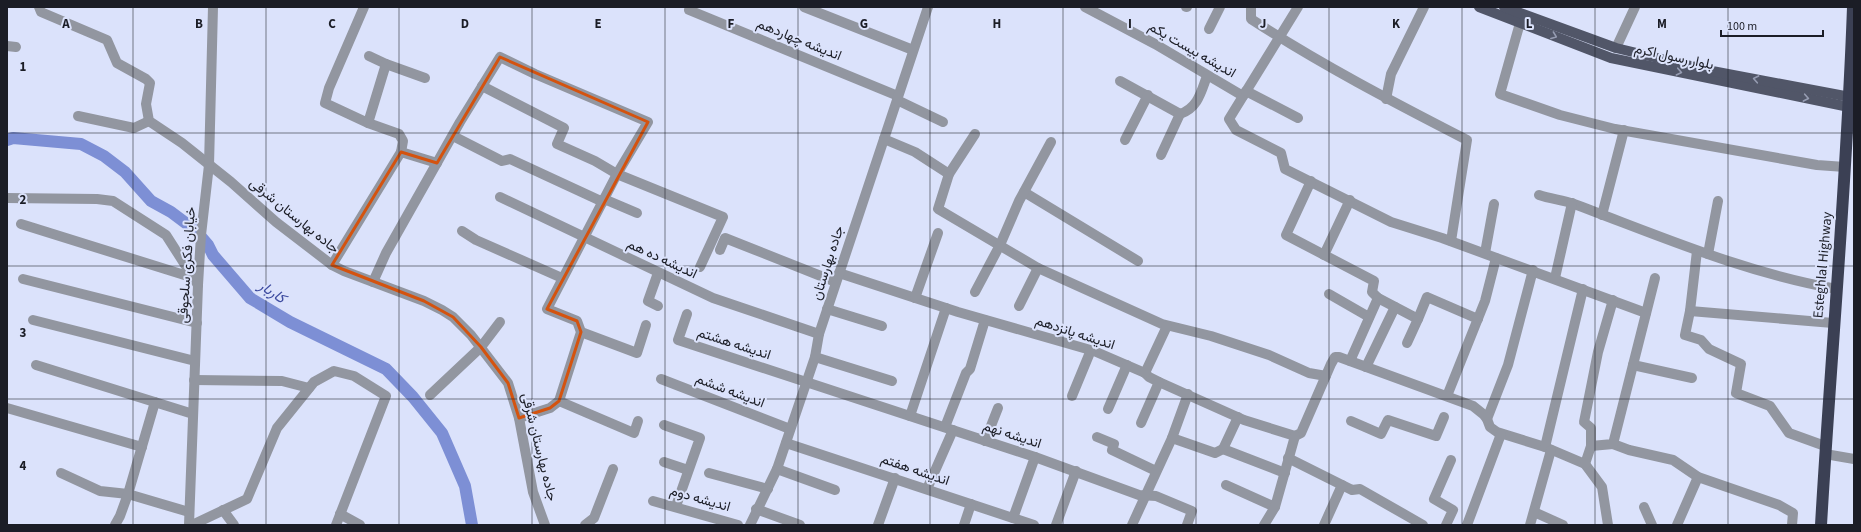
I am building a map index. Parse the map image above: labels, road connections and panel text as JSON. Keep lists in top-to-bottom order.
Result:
{
  "streets": {
    "highway": ["Esteghlal Highway"],
    "main road": ["بلوار رسول اکرم"],
    "street": [
      "اندیشه چهاردهم",
      "اندیشه بیست یکم",
      "جاده بهارستان شرقی",
      "اندیشه ده هم",
      "جاده بهارستان",
      "خیابان فکری سلجوقی",
      "اندیشه پانزدهم",
      "اندیشه هشتم",
      "اندیشه ششم",
      "اندیشه نهم",
      "اندیشه هفتم",
      "اندیشه دوم"
    ]
  },
  "crossings": [
    ["اندیشه چهاردهم", "جاده بهارستان"],
    ["بلوار رسول اکرم", "Esteghlal Highway"],
    ["جاده بهارستان شرقی", "خیابان فکری سلجوقی"],
    ["اندیشه ده هم", "جاده بهارستان"],
    ["جاده بهارستان", "اندیشه پانزدهم"],
    ["جاده بهارستان", "اندیشه هشتم"],
    ["جاده بهارستان", "اندیشه ششم"],
    ["جاده بهارستان", "اندیشه نهم"],
    ["جاده بهارستان", "اندیشه هفتم"],
    ["اندیشه هشتم", "اندیشه نهم"]
  ],
  "water": ["کاربار"],
  "scale_bar": "100 m",
  "grid": {
    "columns": [
      "A",
      "B",
      "C",
      "D",
      "E",
      "F",
      "G",
      "H",
      "I",
      "J",
      "K",
      "L",
      "M"
    ],
    "rows": [
      "1",
      "2",
      "3",
      "4"
    ]
  }
}
